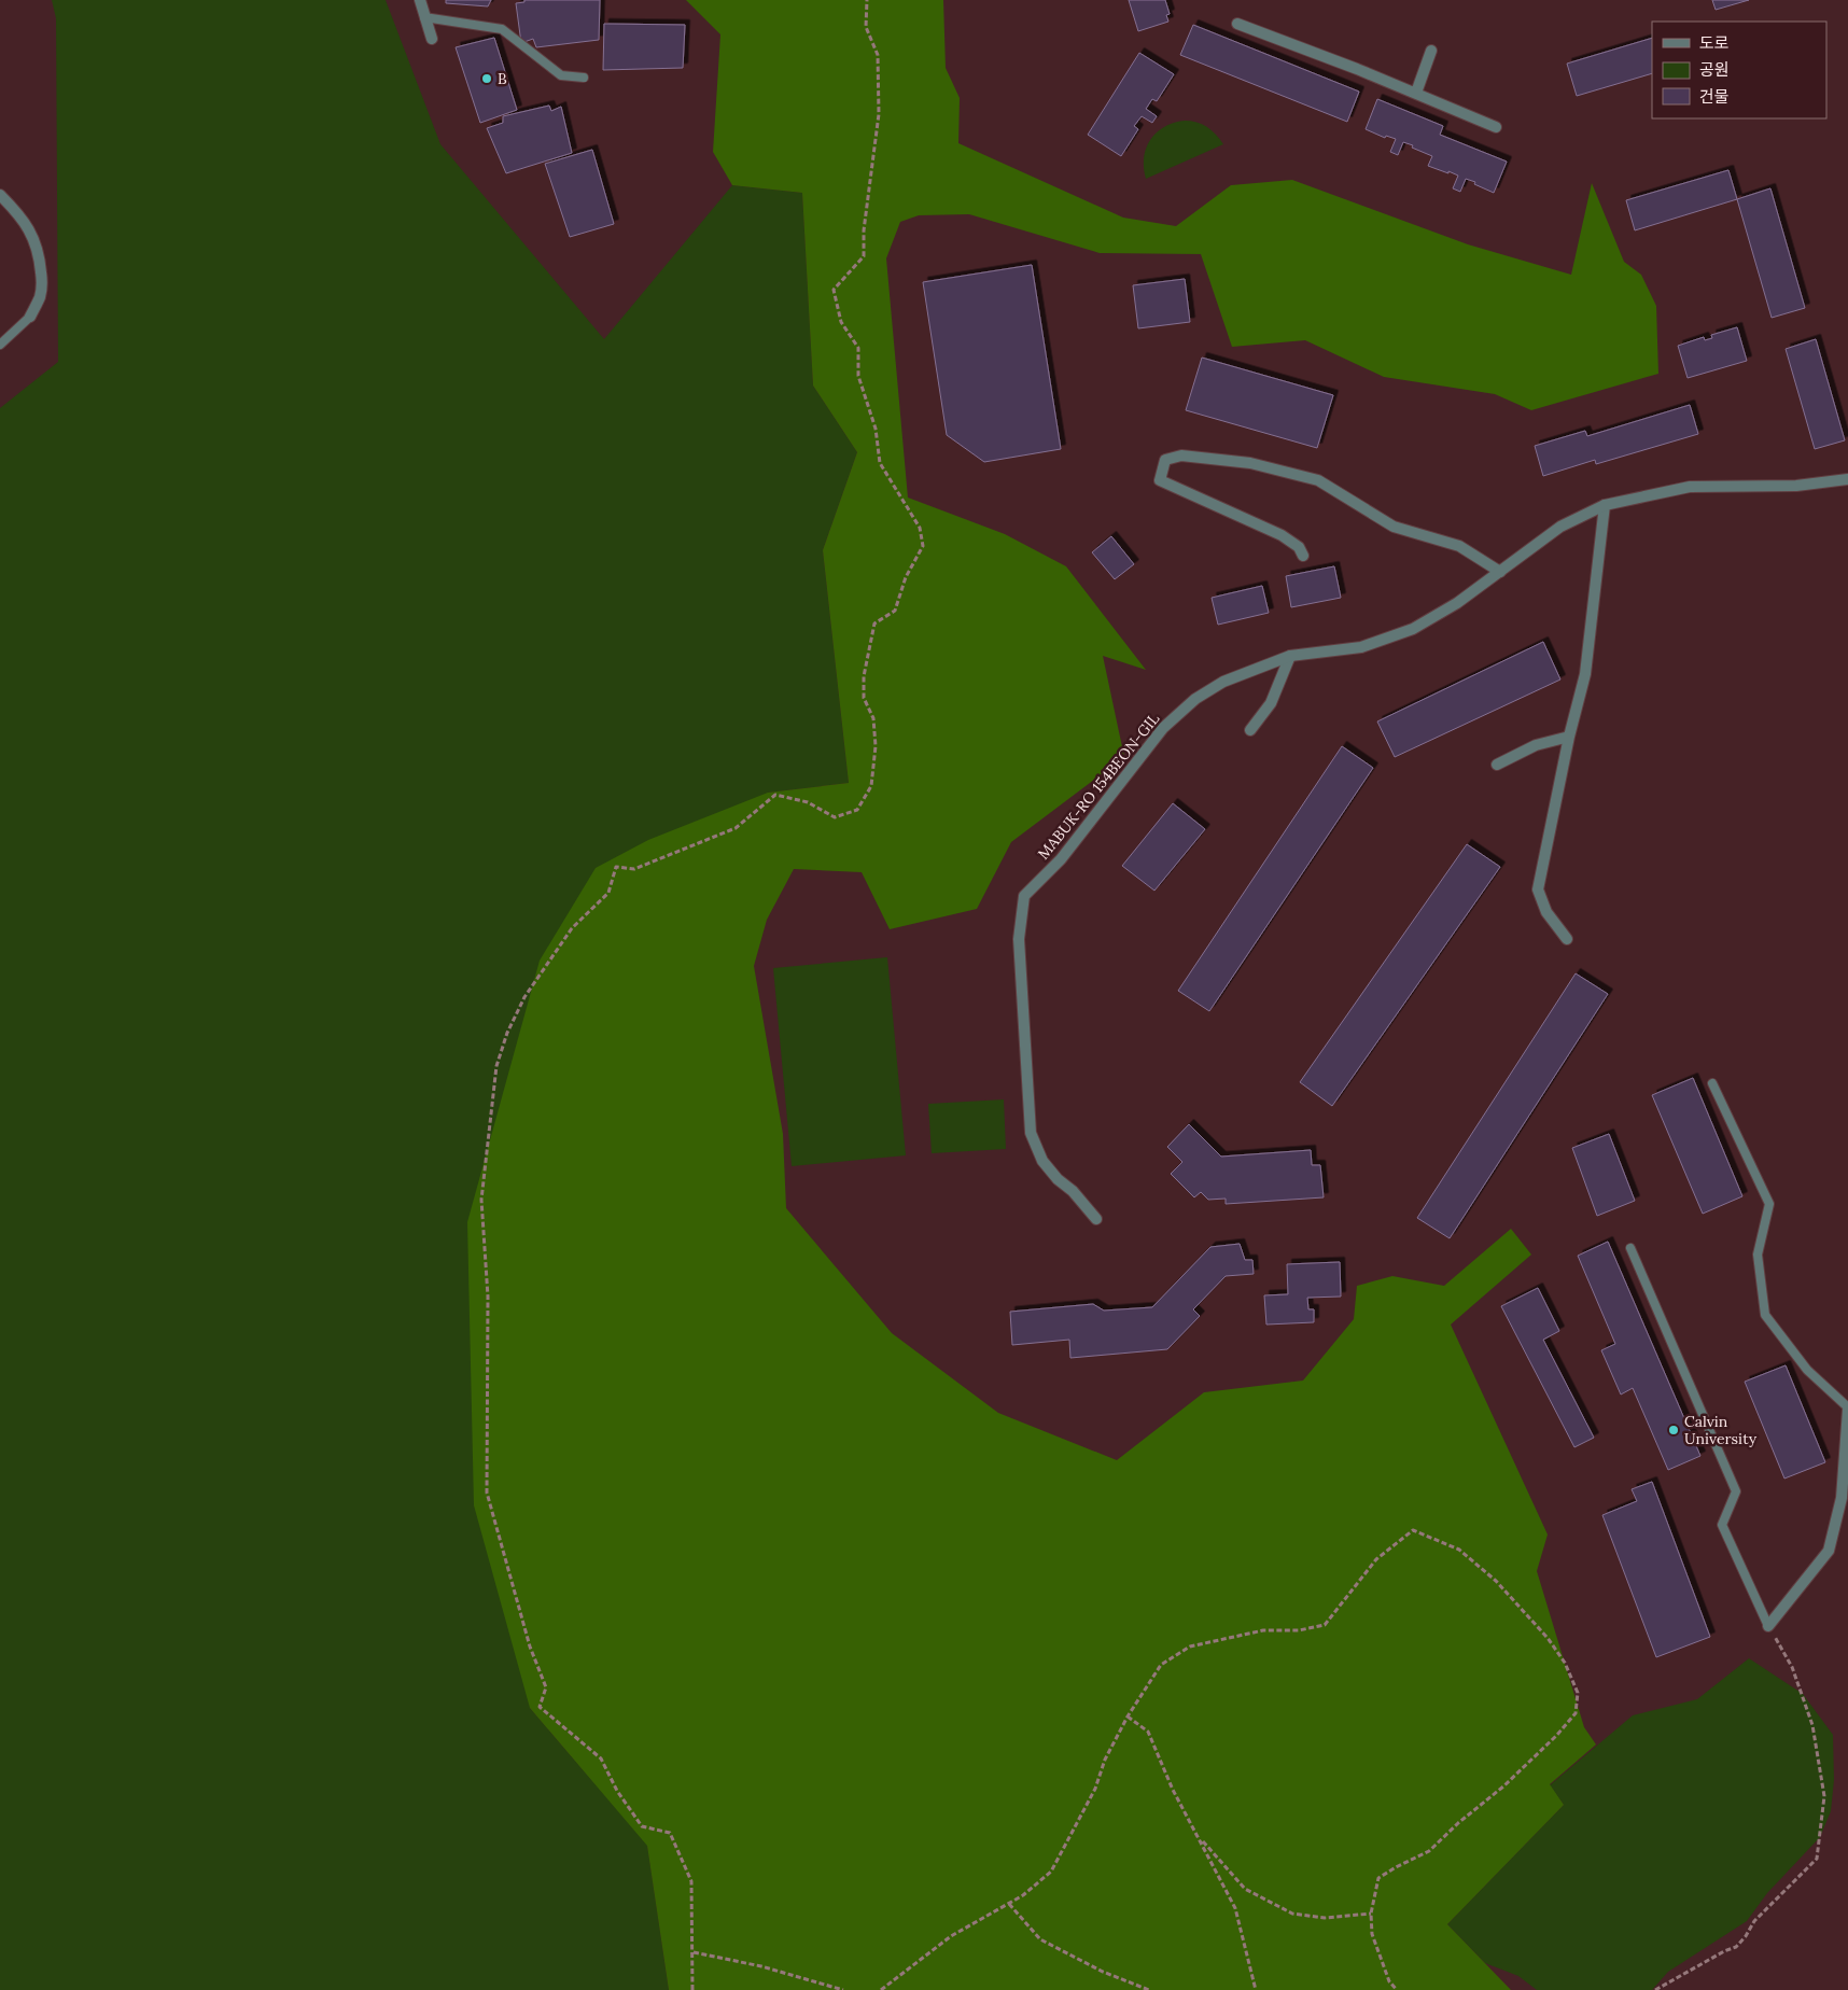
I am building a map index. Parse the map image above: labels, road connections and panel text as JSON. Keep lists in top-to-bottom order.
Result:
{
  "streets": {
    "street": ["MABUK-RO 154BEON-GIL"]
  },
  "places": ["B", "Calvin University"],
  "legend": ["도로", "공원", "건물"]
}
